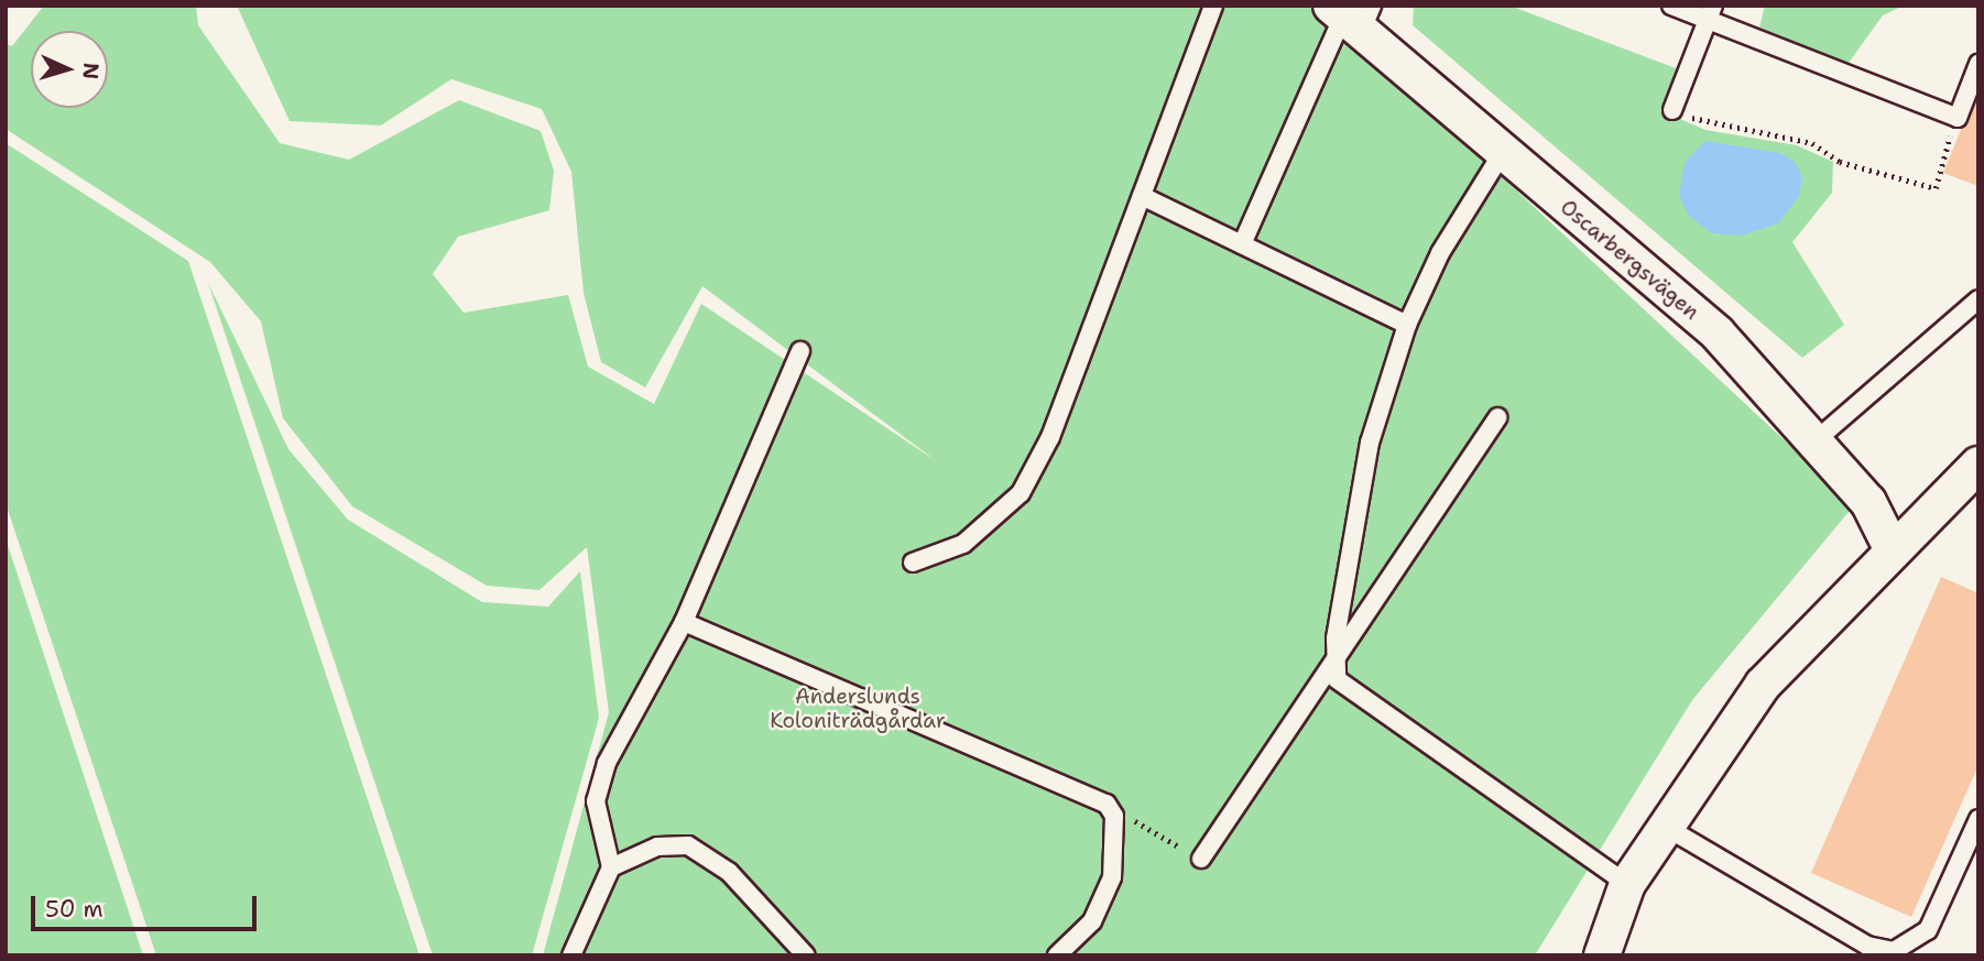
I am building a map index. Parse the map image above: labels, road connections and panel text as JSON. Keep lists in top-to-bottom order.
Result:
{
  "streets": {
    "street": ["Oscarbergsvägen"]
  },
  "parks": ["Anderslunds Koloniträdgårdar"],
  "scale_bar": "50 m",
  "north": "right"
}
